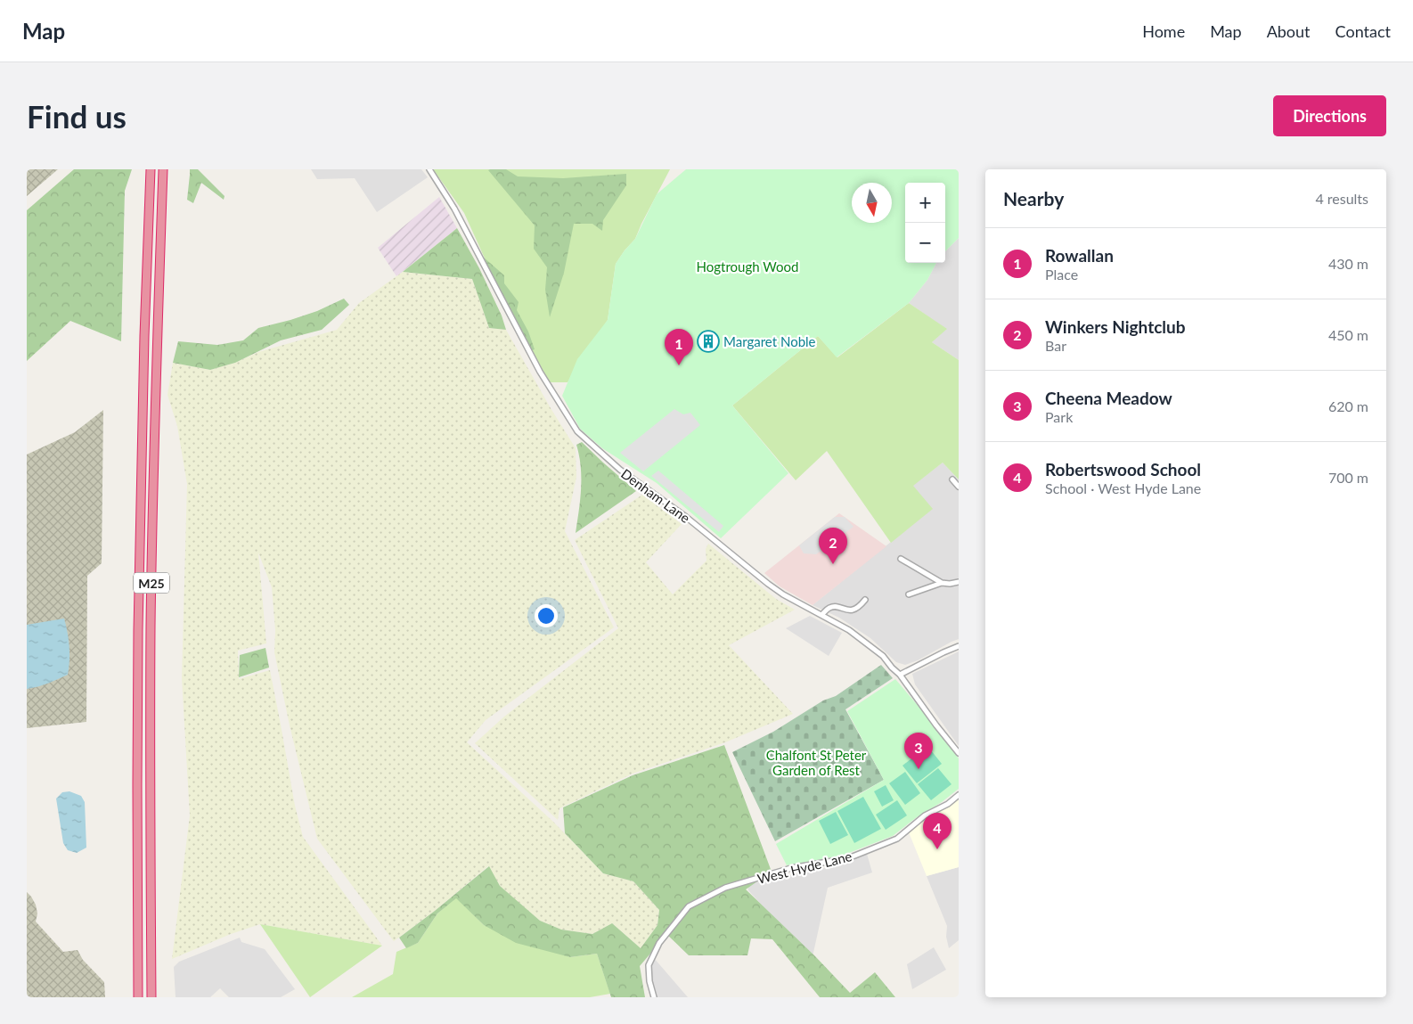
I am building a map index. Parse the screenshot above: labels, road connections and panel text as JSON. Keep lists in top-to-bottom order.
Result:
{
  "streets": {
    "highway": ["M25"],
    "street": ["Denham Lane", "West Hyde Lane"]
  },
  "parks": ["Hogtrough Wood", "Chalfont St Peter Garden of Rest"],
  "places": {
    "building": ["Margaret Noble"]
  },
  "north": "bottom",
  "page": {
    "header": "Map",
    "nav": [
      "Home",
      "Map",
      "About",
      "Contact"
    ],
    "buttons": "Directions",
    "title": "Find us",
    "heading": ["Nearby", "4 results"],
    "map_buttons": ["+", "−"],
    "list": [
      {
        "mark": "1",
        "name": "Rowallan",
        "note": "Place",
        "value": "430 m"
      },
      {
        "mark": "2",
        "name": "Winkers Nightclub",
        "note": "Bar",
        "value": "450 m"
      },
      {
        "mark": "3",
        "name": "Cheena Meadow",
        "note": "Park",
        "value": "620 m"
      },
      {
        "mark": "4",
        "name": "Robertswood School",
        "note": "School · West Hyde Lane",
        "value": "700 m"
      }
    ],
    "pins": [
      "1",
      "2",
      "3",
      "4"
    ]
  }
}
